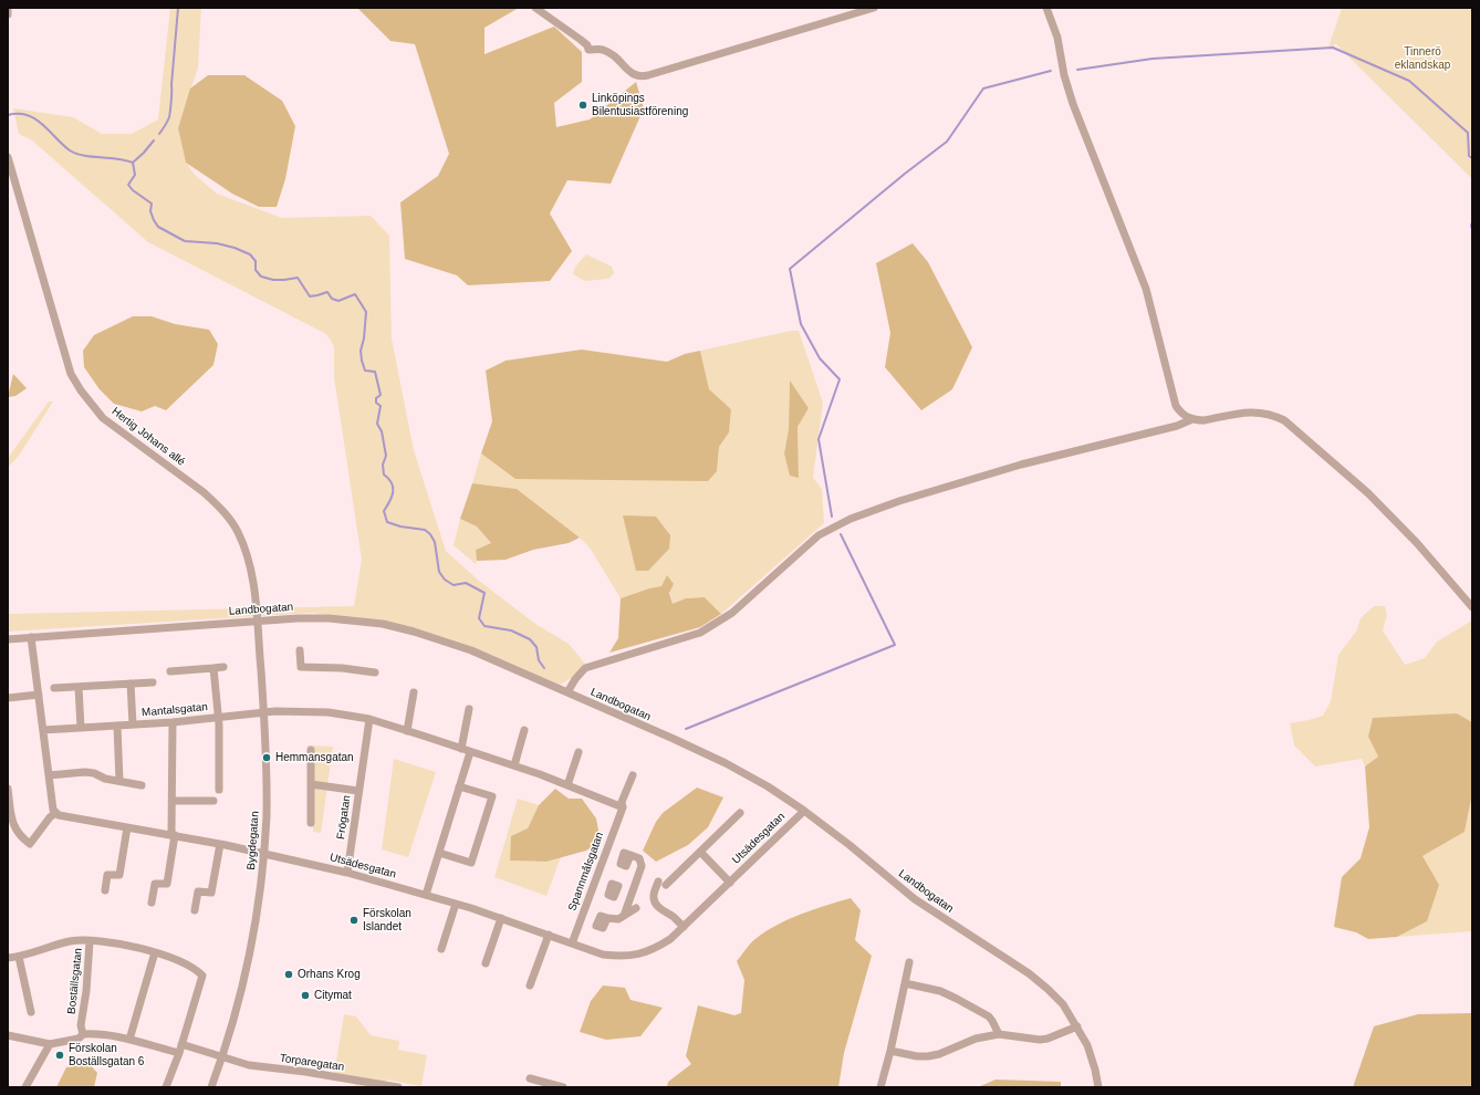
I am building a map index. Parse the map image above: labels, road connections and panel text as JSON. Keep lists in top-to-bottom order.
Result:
{
  "streets": {
    "street": [
      "Hertig Johans allé",
      "Landbogatan",
      "Mantalsgatan",
      "Frögatan",
      "Utsädesgatan",
      "Bygdegatan",
      "Spannmålsgatan",
      "Boställsgatan",
      "Torparegatan"
    ]
  },
  "crossings": [
    ["Hertig Johans allé", "Landbogatan"],
    ["Hertig Johans allé", "Bygdegatan"],
    ["Landbogatan", "Utsädesgatan"],
    ["Landbogatan", "Bygdegatan"],
    ["Mantalsgatan", "Bygdegatan"],
    ["Frögatan", "Utsädesgatan"],
    ["Utsädesgatan", "Bygdegatan"],
    ["Utsädesgatan", "Spannmålsgatan"],
    ["Bygdegatan", "Torparegatan"]
  ],
  "parks": ["Tinnerö eklandskap"],
  "places": [
    "Linköpings Bilentusiastförening",
    "Hemmansgatan",
    "Förskolan Islandet",
    "Orhans Krog",
    "Citymat",
    "Förskolan Boställsgatan 6"
  ]
}
